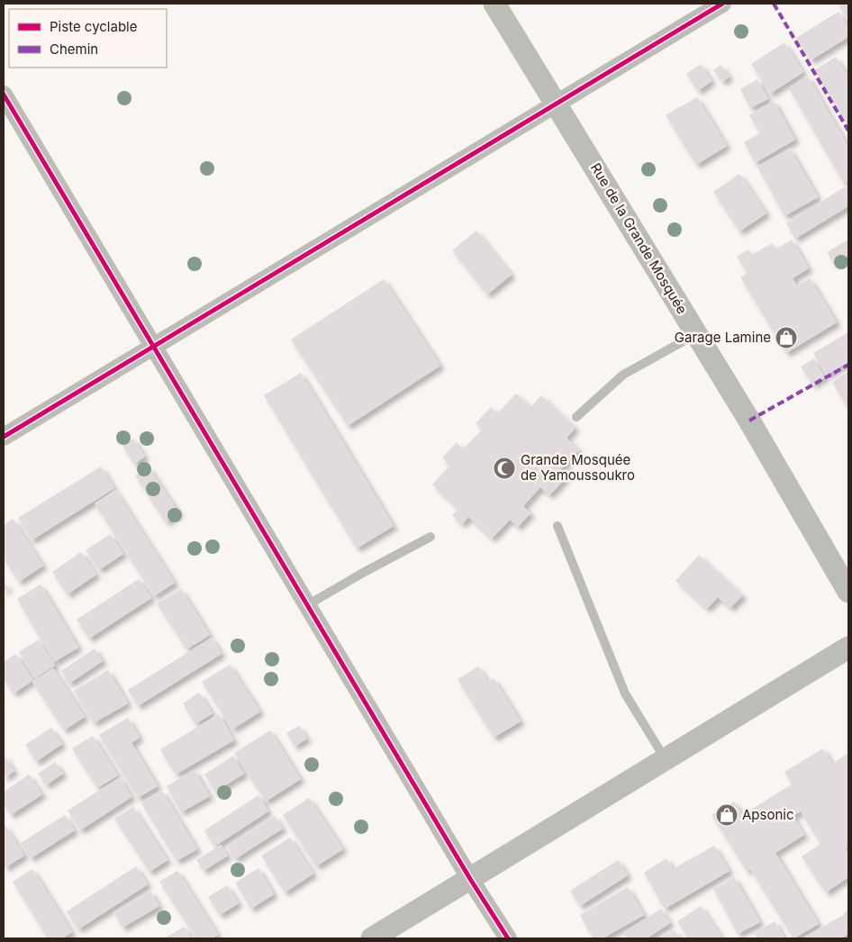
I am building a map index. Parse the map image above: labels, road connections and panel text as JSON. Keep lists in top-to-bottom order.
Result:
{
  "streets": {
    "street": ["Rue de la Grande Mosquée"]
  },
  "places": {
    "shop": ["Garage Lamine", "Apsonic"],
    "mosque": ["Grande Mosquée de Yamoussoukro"]
  },
  "legend": ["Piste cyclable", "Chemin"]
}
